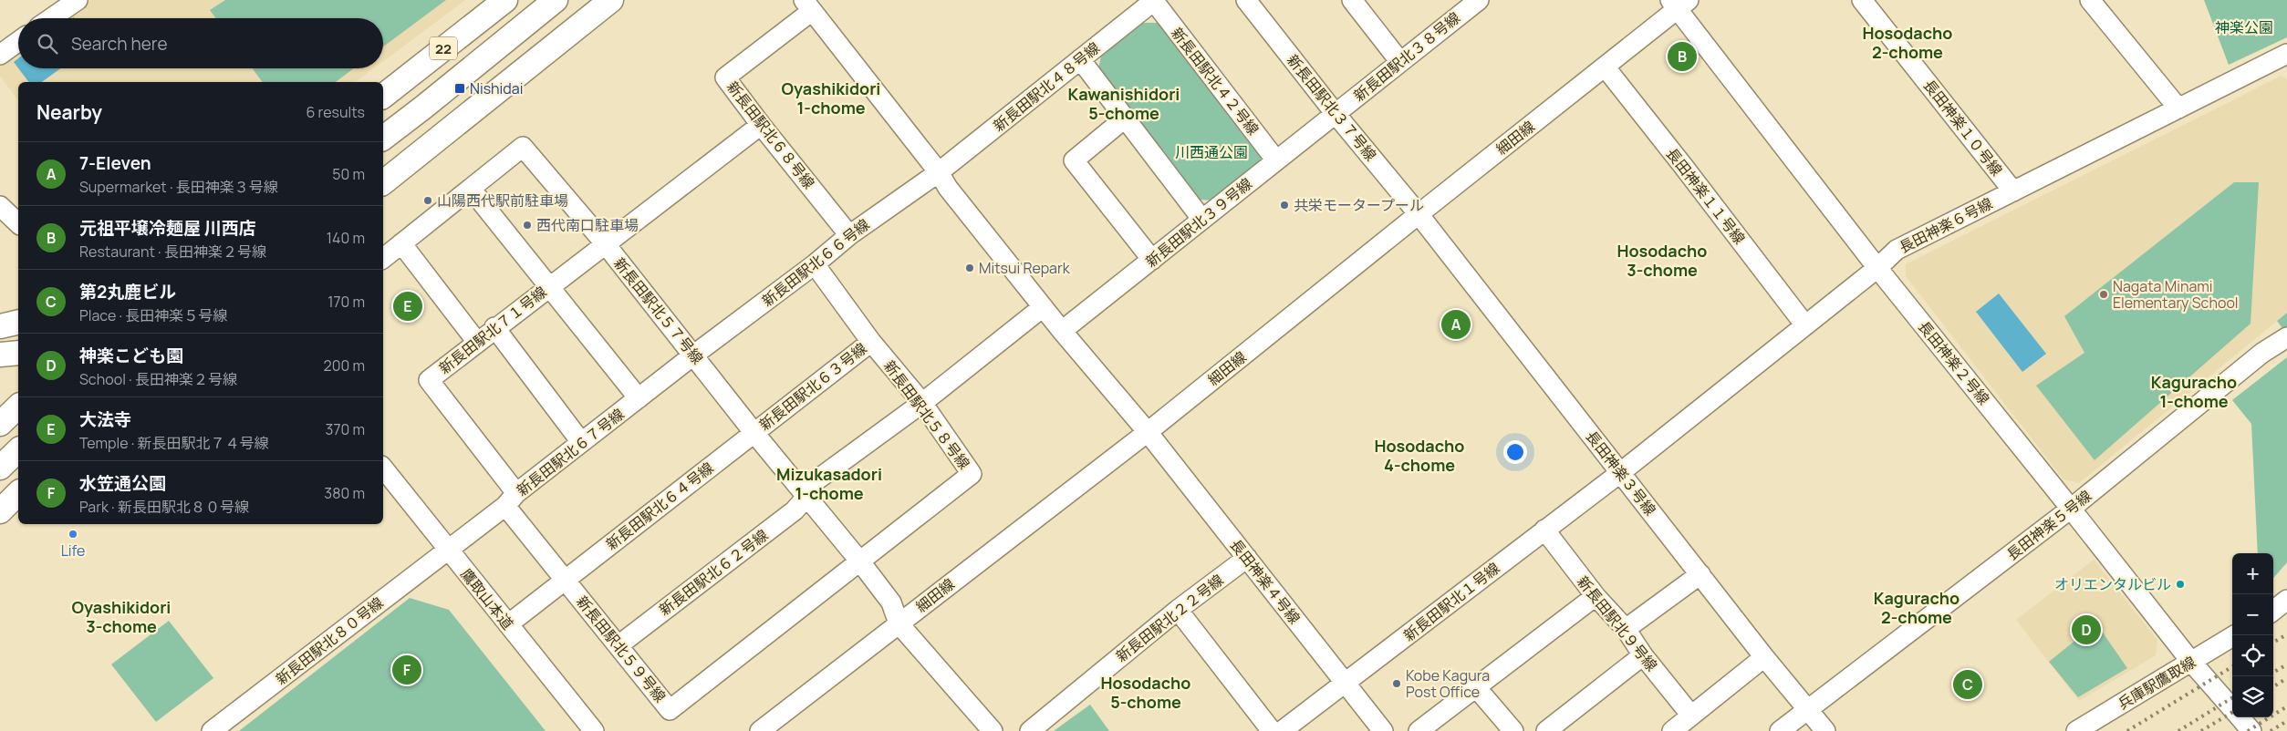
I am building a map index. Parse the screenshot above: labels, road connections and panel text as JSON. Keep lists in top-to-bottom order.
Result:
{
  "streets": {
    "main road": ["22"],
    "street": [
      "新長田駅北３８号線",
      "新長田駅北４２号線",
      "新長田駅北４８号線",
      "新長田駅北３７号線",
      "長田神楽１０号線",
      "新長田駅北６８号線",
      "細田線",
      "長田神楽１１号線",
      "新長田駅北３９号線",
      "長田神楽６号線",
      "新長田駅北６６号線",
      "新長田駅北５７号線",
      "新長田駅北７１号線",
      "長田神楽２号線",
      "新長田駅北６３号線",
      "新長田駅北５８号線",
      "新長田駅北６７号線",
      "長田神楽３号線",
      "新長田駅北６４号線",
      "長田神楽５号線",
      "新長田駅北６２号線",
      "長田神楽４号線",
      "鷹取山本道",
      "新長田駅北１号線",
      "新長田駅北２２号線",
      "新長田駅北９号線",
      "新長田駅北８０号線",
      "新長田駅北５９号線",
      "兵庫駅鷹取線"
    ]
  },
  "crossings": [
    ["新長田駅北３８号線", "新長田駅北３７号線"],
    ["新長田駅北３８号線", "新長田駅北３９号線"],
    ["新長田駅北４２号線", "新長田駅北４８号線"],
    ["新長田駅北４２号線", "新長田駅北３９号線"],
    ["新長田駅北４８号線", "新長田駅北６６号線"],
    ["新長田駅北４８号線", "長田神楽４号線"],
    ["新長田駅北３７号線", "細田線"],
    ["新長田駅北３７号線", "新長田駅北３９号線"],
    ["新長田駅北３７号線", "長田神楽３号線"],
    ["長田神楽１０号線", "長田神楽６号線"],
    ["新長田駅北６８号線", "新長田駅北６６号線"],
    ["新長田駅北６８号線", "新長田駅北７１号線"],
    ["新長田駅北６８号線", "長田神楽４号線"],
    ["細田線", "長田神楽１１号線"],
    ["細田線", "新長田駅北５７号線"],
    ["細田線", "長田神楽２号線"],
    ["細田線", "長田神楽３号線"],
    ["細田線", "長田神楽４号線"],
    ["長田神楽１１号線", "長田神楽６号線"],
    ["新長田駅北３９号線", "長田神楽４号線"],
    ["長田神楽６号線", "長田神楽２号線"],
    ["長田神楽６号線", "長田神楽３号線"],
    ["長田神楽６号線", "新長田駅北１号線"],
    ["新長田駅北６６号線", "新長田駅北５７号線"],
    ["新長田駅北６６号線", "新長田駅北５８号線"],
    ["新長田駅北６６号線", "新長田駅北６７号線"],
    ["新長田駅北６６号線", "長田神楽４号線"],
    ["新長田駅北５７号線", "新長田駅北７１号線"],
    ["新長田駅北５７号線", "新長田駅北６３号線"],
    ["新長田駅北５７号線", "新長田駅北５８号線"],
    ["新長田駅北５７号線", "新長田駅北６７号線"],
    ["新長田駅北５７号線", "新長田駅北６４号線"],
    ["新長田駅北５７号線", "新長田駅北６２号線"],
    ["新長田駅北５７号線", "新長田駅北５９号線"],
    ["新長田駅北７１号線", "新長田駅北６７号線"],
    ["新長田駅北７１号線", "新長田駅北５９号線"],
    ["長田神楽２号線", "長田神楽５号線"],
    ["長田神楽２号線", "兵庫駅鷹取線"],
    ["新長田駅北６３号線", "新長田駅北５８号線"],
    ["新長田駅北６３号線", "新長田駅北６４号線"],
    ["新長田駅北５８号線", "新長田駅北６２号線"],
    ["新長田駅北５８号線", "新長田駅北５９号線"],
    ["新長田駅北６７号線", "鷹取山本道"],
    ["新長田駅北６７号線", "新長田駅北８０号線"],
    ["新長田駅北６７号線", "新長田駅北５９号線"],
    ["長田神楽３号線", "長田神楽５号線"],
    ["長田神楽３号線", "新長田駅北１号線"],
    ["新長田駅北６４号線", "鷹取山本道"],
    ["新長田駅北６４号線", "新長田駅北５９号線"],
    ["新長田駅北６２号線", "長田神楽４号線"],
    ["新長田駅北６２号線", "新長田駅北５９号線"],
    ["長田神楽４号線", "新長田駅北１号線"],
    ["長田神楽４号線", "新長田駅北２２号線"],
    ["鷹取山本道", "新長田駅北８０号線"],
    ["新長田駅北１号線", "新長田駅北９号線"]
  ],
  "districts": [
    "Hosodacho 2-chome",
    "Oyashikidori 1-chome",
    "Kawanishidori 5-chome",
    "Hosodacho 3-chome",
    "Kaguracho 1-chome",
    "Hosodacho 4-chome",
    "Mizukasadori 1-chome",
    "Kaguracho 2-chome",
    "Oyashikidori 3-chome",
    "Hosodacho 5-chome"
  ],
  "parks": ["神楽公園", "川西通公園"],
  "places": {
    "transit": ["Nishidai"],
    "other": [
      "山陽西代駅前駐車場",
      "共栄モータープール",
      "西代南口駐車場",
      "Mitsui Repark",
      "Nagata Minami Elementary School",
      "Life",
      "オリエンタルビル",
      "Kobe Kagura Post Office"
    ]
  },
  "page": {
    "search": "Search here",
    "pins": [
      "B",
      "E",
      "A",
      "D",
      "F",
      "C"
    ],
    "heading": ["Nearby", "6 results"],
    "list": [
      {
        "mark": "A",
        "name": "7-Eleven",
        "note": "Supermarket · 長田神楽３号線",
        "value": "50 m"
      },
      {
        "mark": "B",
        "name": "元祖平壌冷麺屋 川西店",
        "note": "Restaurant · 長田神楽２号線",
        "value": "140 m"
      },
      {
        "mark": "C",
        "name": "第2丸鹿ビル",
        "note": "Place · 長田神楽５号線",
        "value": "170 m"
      },
      {
        "mark": "D",
        "name": "神楽こども園",
        "note": "School · 長田神楽２号線",
        "value": "200 m"
      },
      {
        "mark": "E",
        "name": "大法寺",
        "note": "Temple · 新長田駅北７４号線",
        "value": "370 m"
      },
      {
        "mark": "F",
        "name": "水笠通公園",
        "note": "Park · 新長田駅北８０号線",
        "value": "380 m"
      }
    ],
    "map_buttons": ["+", "−"]
  }
}
